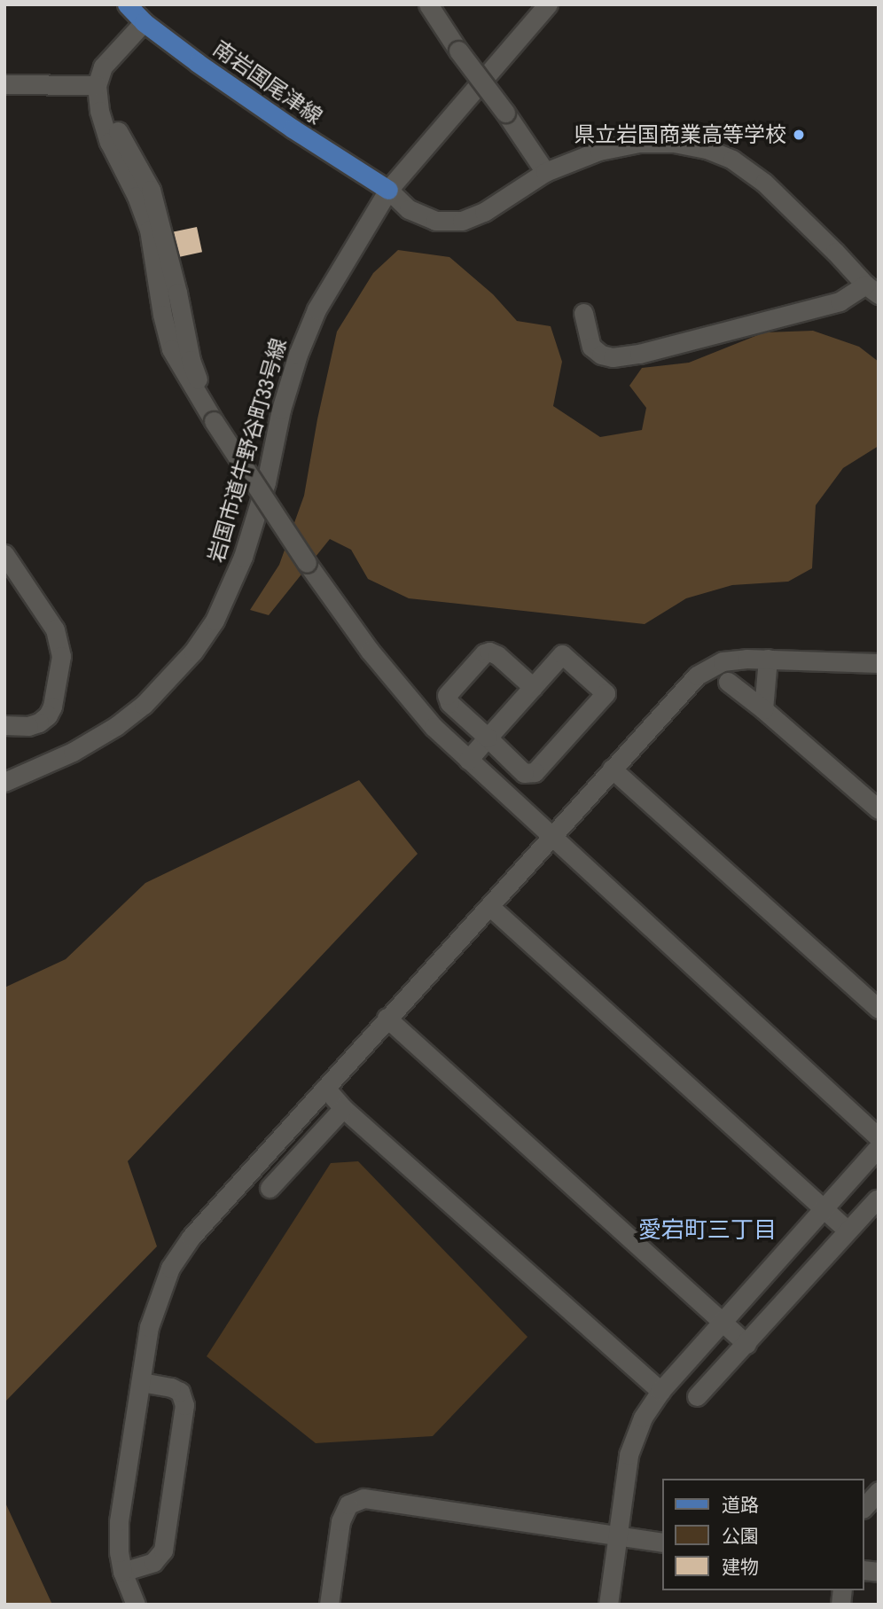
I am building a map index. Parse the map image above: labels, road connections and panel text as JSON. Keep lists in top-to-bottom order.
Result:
{
  "streets": {
    "main road": ["南岩国尾津線"],
    "street": ["岩国市道牛野谷町33号線"]
  },
  "crossings": [
    ["南岩国尾津線", "岩国市道牛野谷町33号線"]
  ],
  "districts": ["愛宕町三丁目"],
  "places": ["県立岩国商業高等学校"],
  "legend": ["道路", "公園", "建物"]
}
